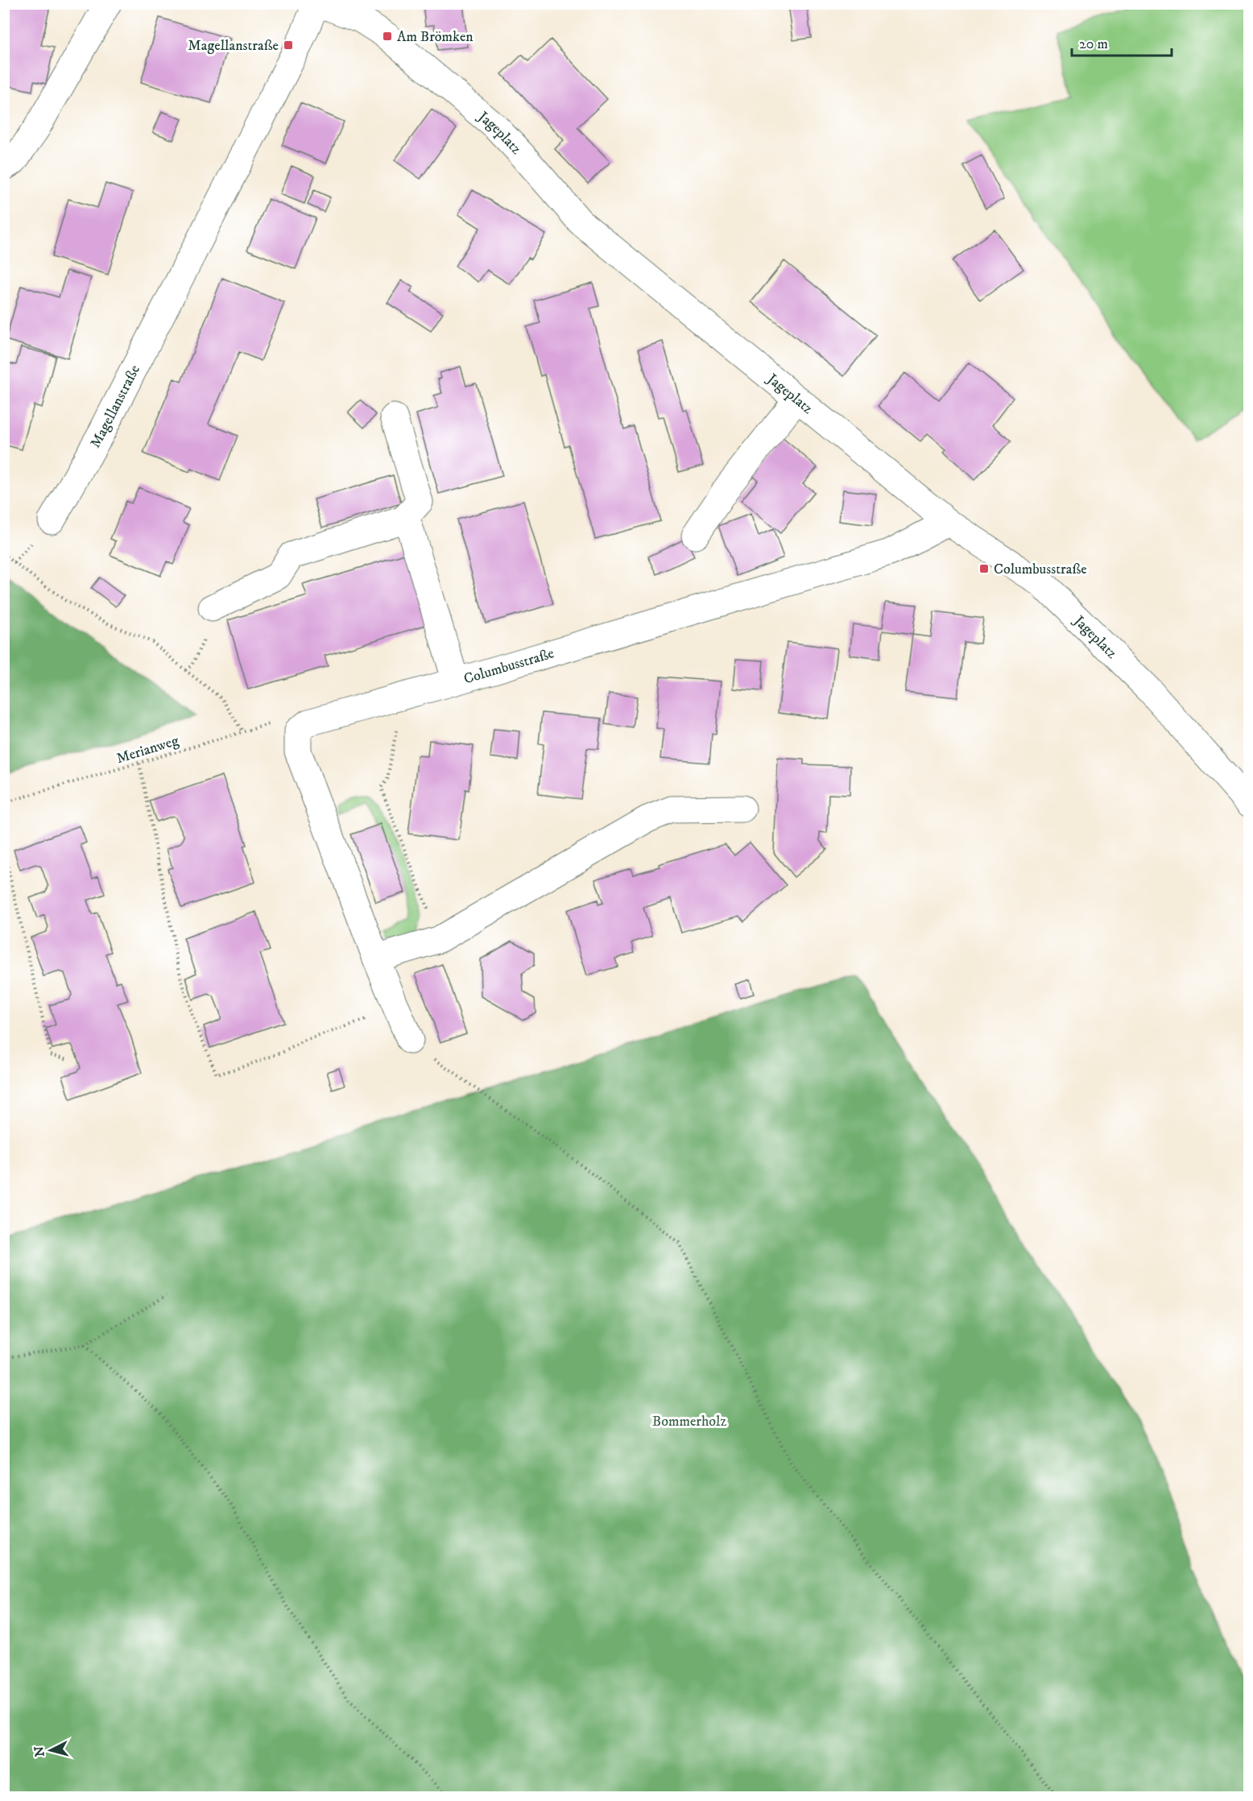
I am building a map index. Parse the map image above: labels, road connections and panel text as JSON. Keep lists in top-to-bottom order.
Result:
{
  "streets": {
    "street": ["Jageplatz", "Magellanstraße", "Columbusstraße"],
    "path": ["Merianweg"]
  },
  "crossings": [
    ["Jageplatz", "Magellanstraße"],
    ["Jageplatz", "Columbusstraße"],
    ["Columbusstraße", "Merianweg"]
  ],
  "parks": ["Bommerholz"],
  "places": {
    "transit": ["Am Brömken", "Magellanstraße", "Columbusstraße"]
  },
  "scale_bar": "20 m",
  "north": "left"
}
